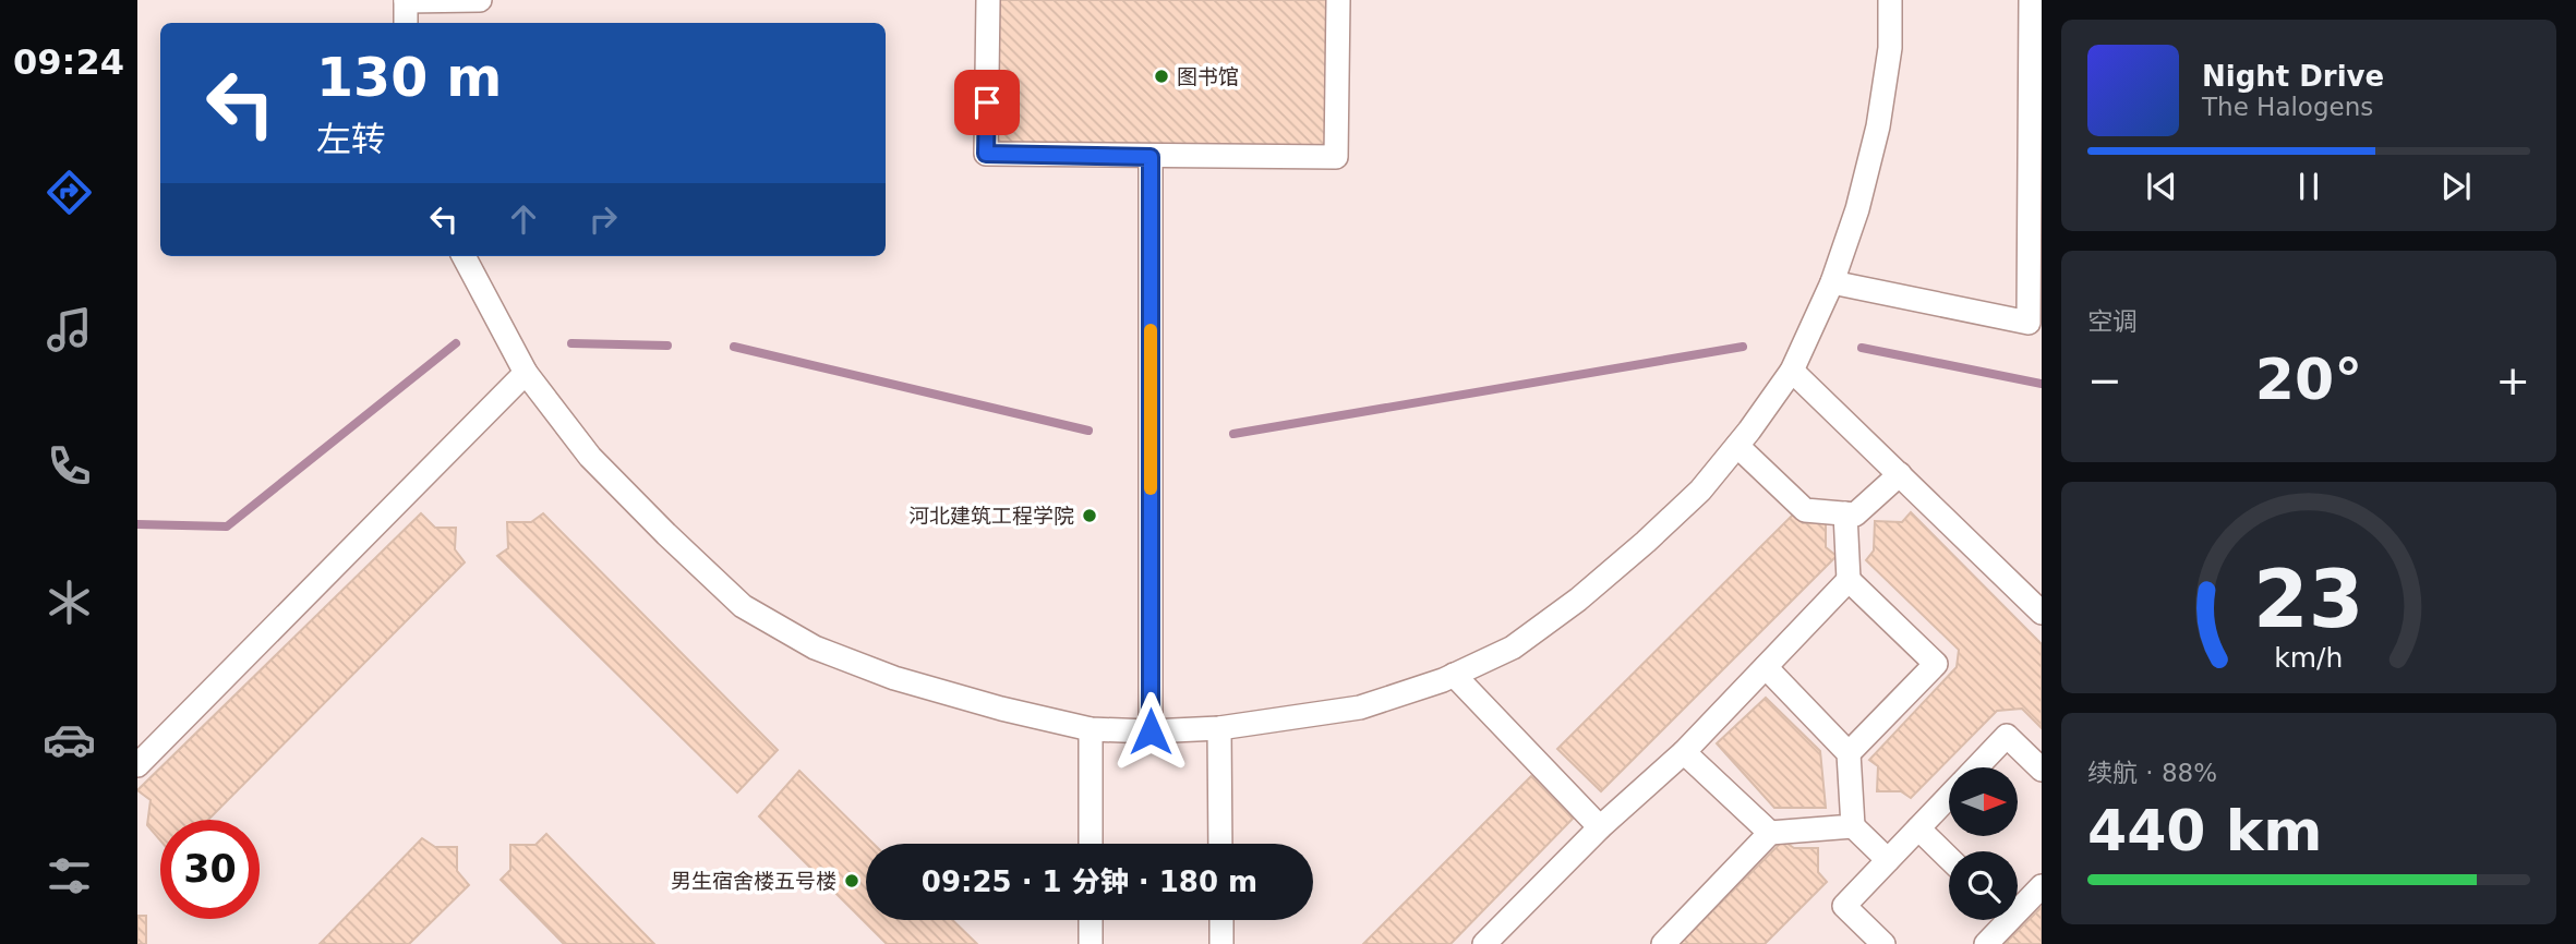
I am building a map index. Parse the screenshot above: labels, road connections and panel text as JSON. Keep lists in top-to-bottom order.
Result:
{
  "places": ["图书馆", "河北建筑工程学院", "男生宿舍楼五号楼"],
  "north": "right",
  "page": {
    "tabs": "09:24",
    "turn": ["130 m", "左转"],
    "song": ["Night Drive", "The Halogens"],
    "tile": [
      "空调",
      ["续航 · 88%", "440 km"]
    ],
    "heat": ["−", "20°", "+"],
    "limit": "30",
    "trip": "09:25 · 1 分钟 · 180 m",
    "gauge": ["23", "km/h"]
  }
}
